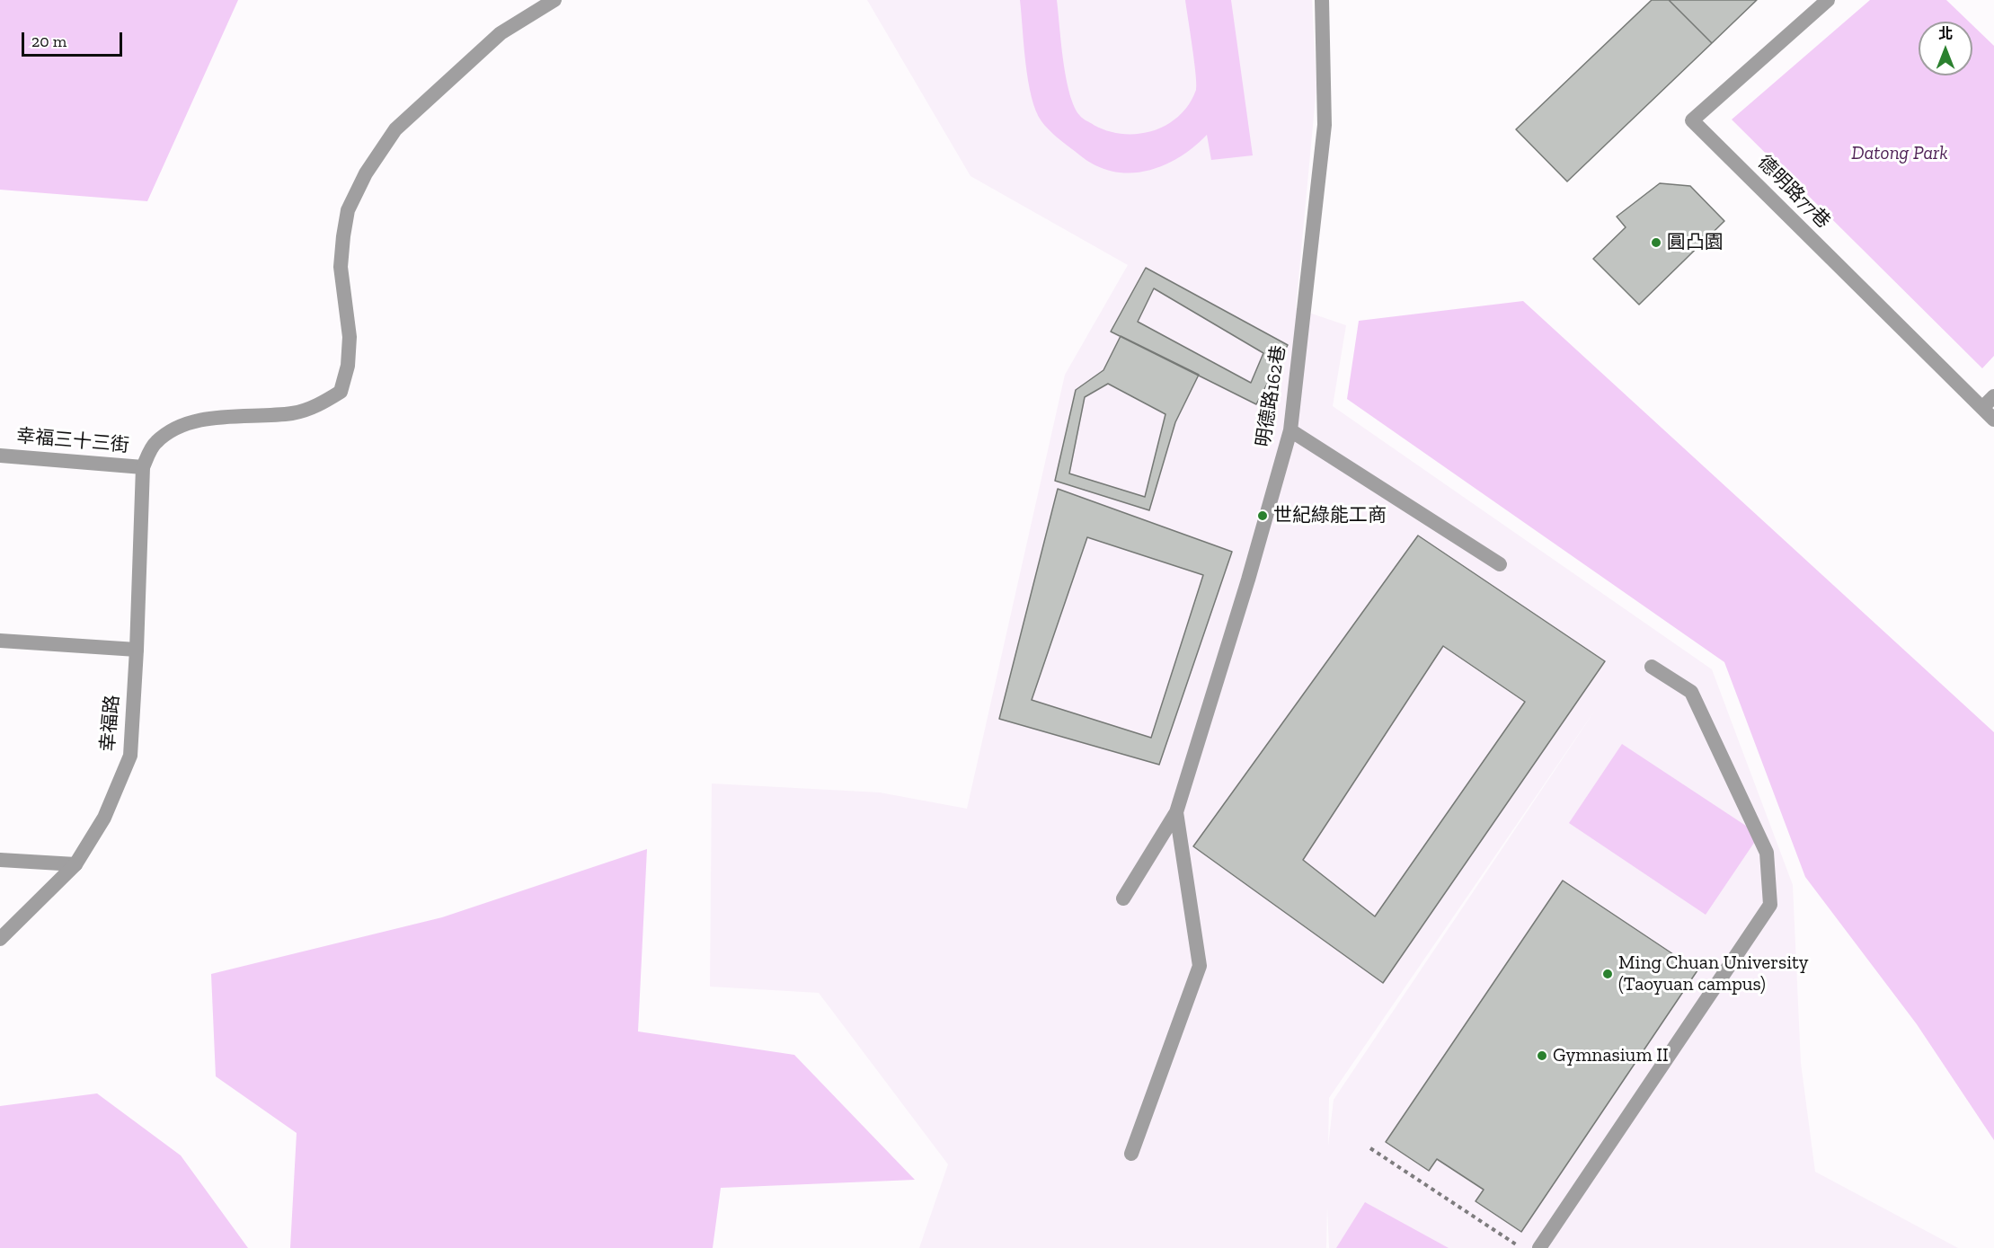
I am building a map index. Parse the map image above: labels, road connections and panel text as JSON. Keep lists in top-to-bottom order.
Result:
{
  "streets": {
    "street": [
      "德明路77巷",
      "明德路162巷",
      "幸福三十三街",
      "幸福路"
    ]
  },
  "crossings": [
    ["幸福三十三街", "幸福路"]
  ],
  "parks": ["Datong Park"],
  "places": [
    "圓凸園",
    "世紀綠能工商",
    "Ming Chuan University (Taoyuan campus)",
    "Gymnasium II"
  ],
  "scale_bar": "20 m",
  "north": "top"
}
